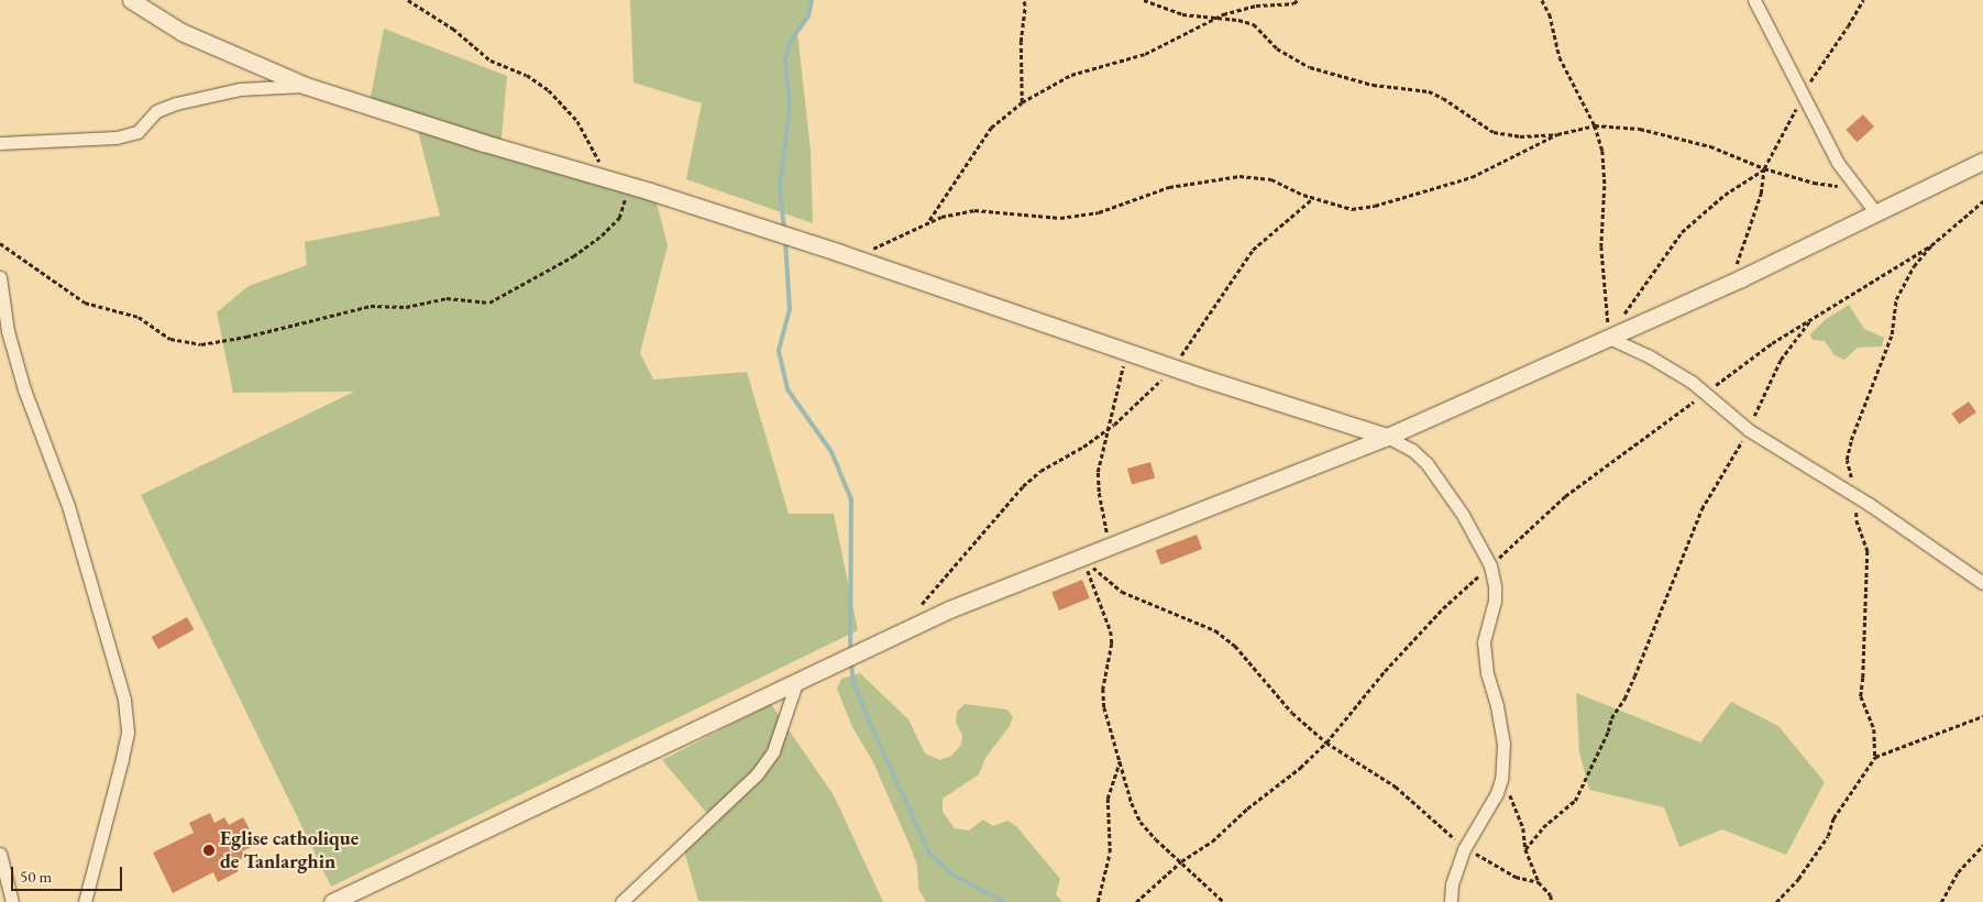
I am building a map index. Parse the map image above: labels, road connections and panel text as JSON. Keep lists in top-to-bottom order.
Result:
{
  "places": ["Eglise catholique de Tanlarghin"],
  "scale_bar": "50 m"
}
